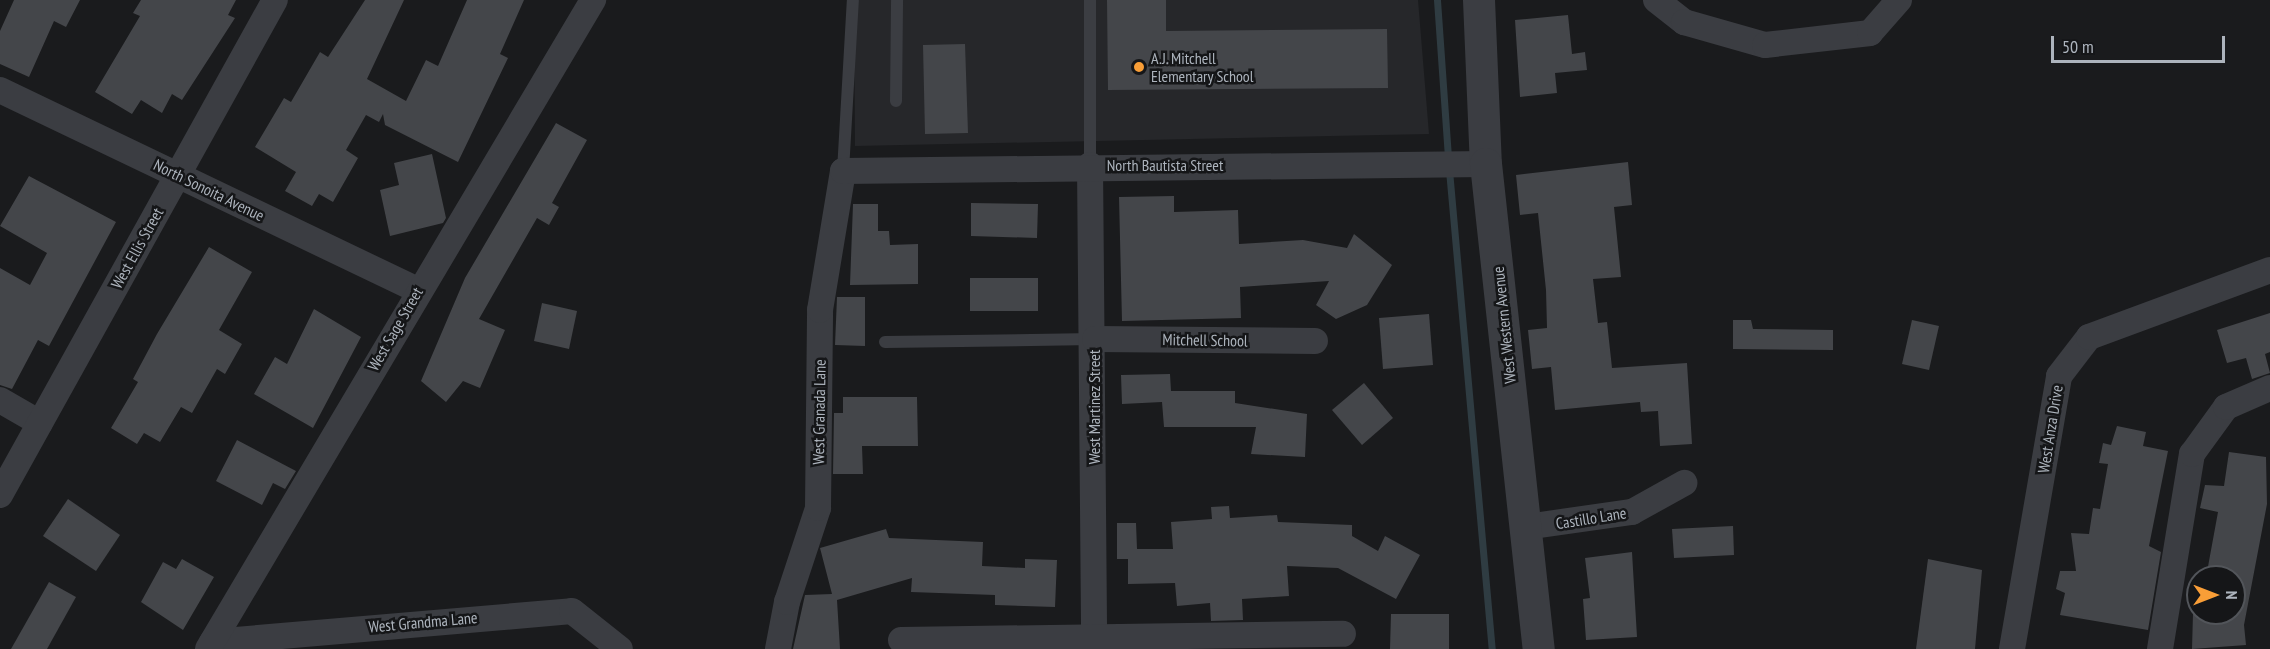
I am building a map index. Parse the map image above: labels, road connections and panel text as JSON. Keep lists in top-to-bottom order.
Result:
{
  "streets": {
    "street": [
      "North Bautista Street",
      "North Sonoita Avenue",
      "West Ellis Street",
      "West Western Avenue",
      "West Sage Street",
      "Mitchell School",
      "West Martinez Street",
      "West Granada Lane",
      "West Anza Drive",
      "Castillo Lane",
      "West Grandma Lane"
    ]
  },
  "crossings": [
    ["North Bautista Street", "West Western Avenue"],
    ["North Bautista Street", "West Martinez Street"],
    ["North Bautista Street", "West Granada Lane"],
    ["North Sonoita Avenue", "West Ellis Street"],
    ["North Sonoita Avenue", "West Sage Street"],
    ["West Western Avenue", "Castillo Lane"],
    ["West Sage Street", "West Grandma Lane"],
    ["Mitchell School", "West Martinez Street"]
  ],
  "places": ["A.J. Mitchell Elementary School"],
  "scale_bar": "50 m",
  "north": "right"
}
